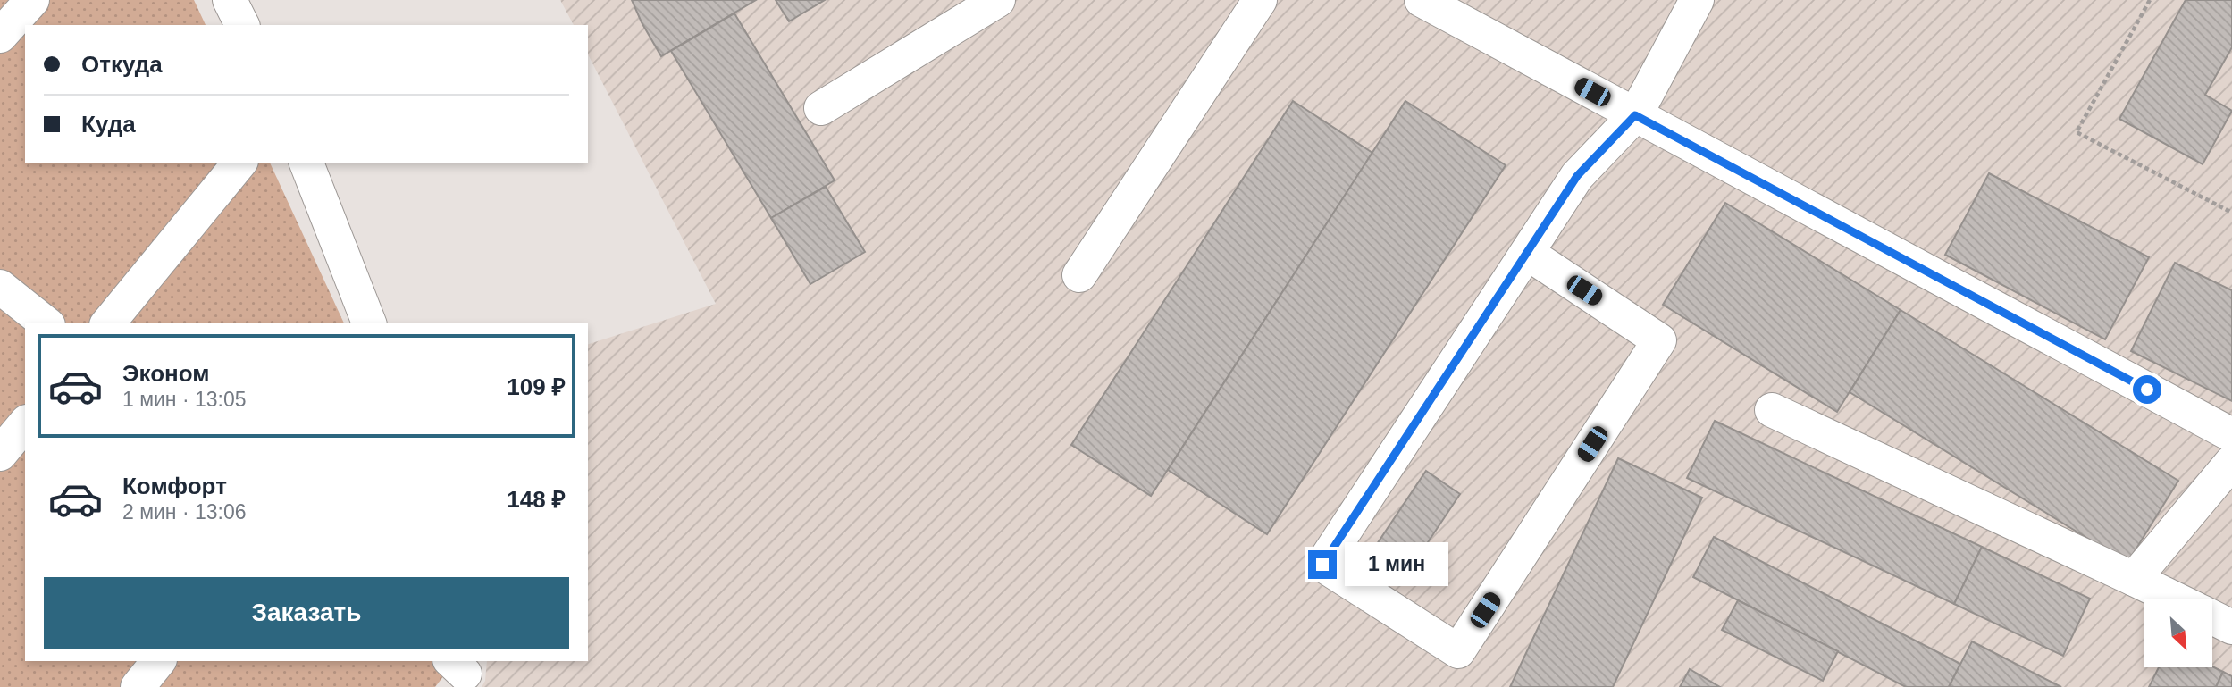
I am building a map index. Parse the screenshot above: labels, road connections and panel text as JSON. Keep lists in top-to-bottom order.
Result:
{
  "north": "bottom right",
  "page": {
    "banner": ["Откуда", "Куда"],
    "list": [
      {
        "name": "Эконом",
        "note": "1 мин · 13:05",
        "value": "109 ₽"
      },
      {
        "name": "Комфорт",
        "note": "2 мин · 13:06",
        "value": "148 ₽"
      }
    ],
    "bubble": "1 мин",
    "buttons": "Заказать"
  }
}
